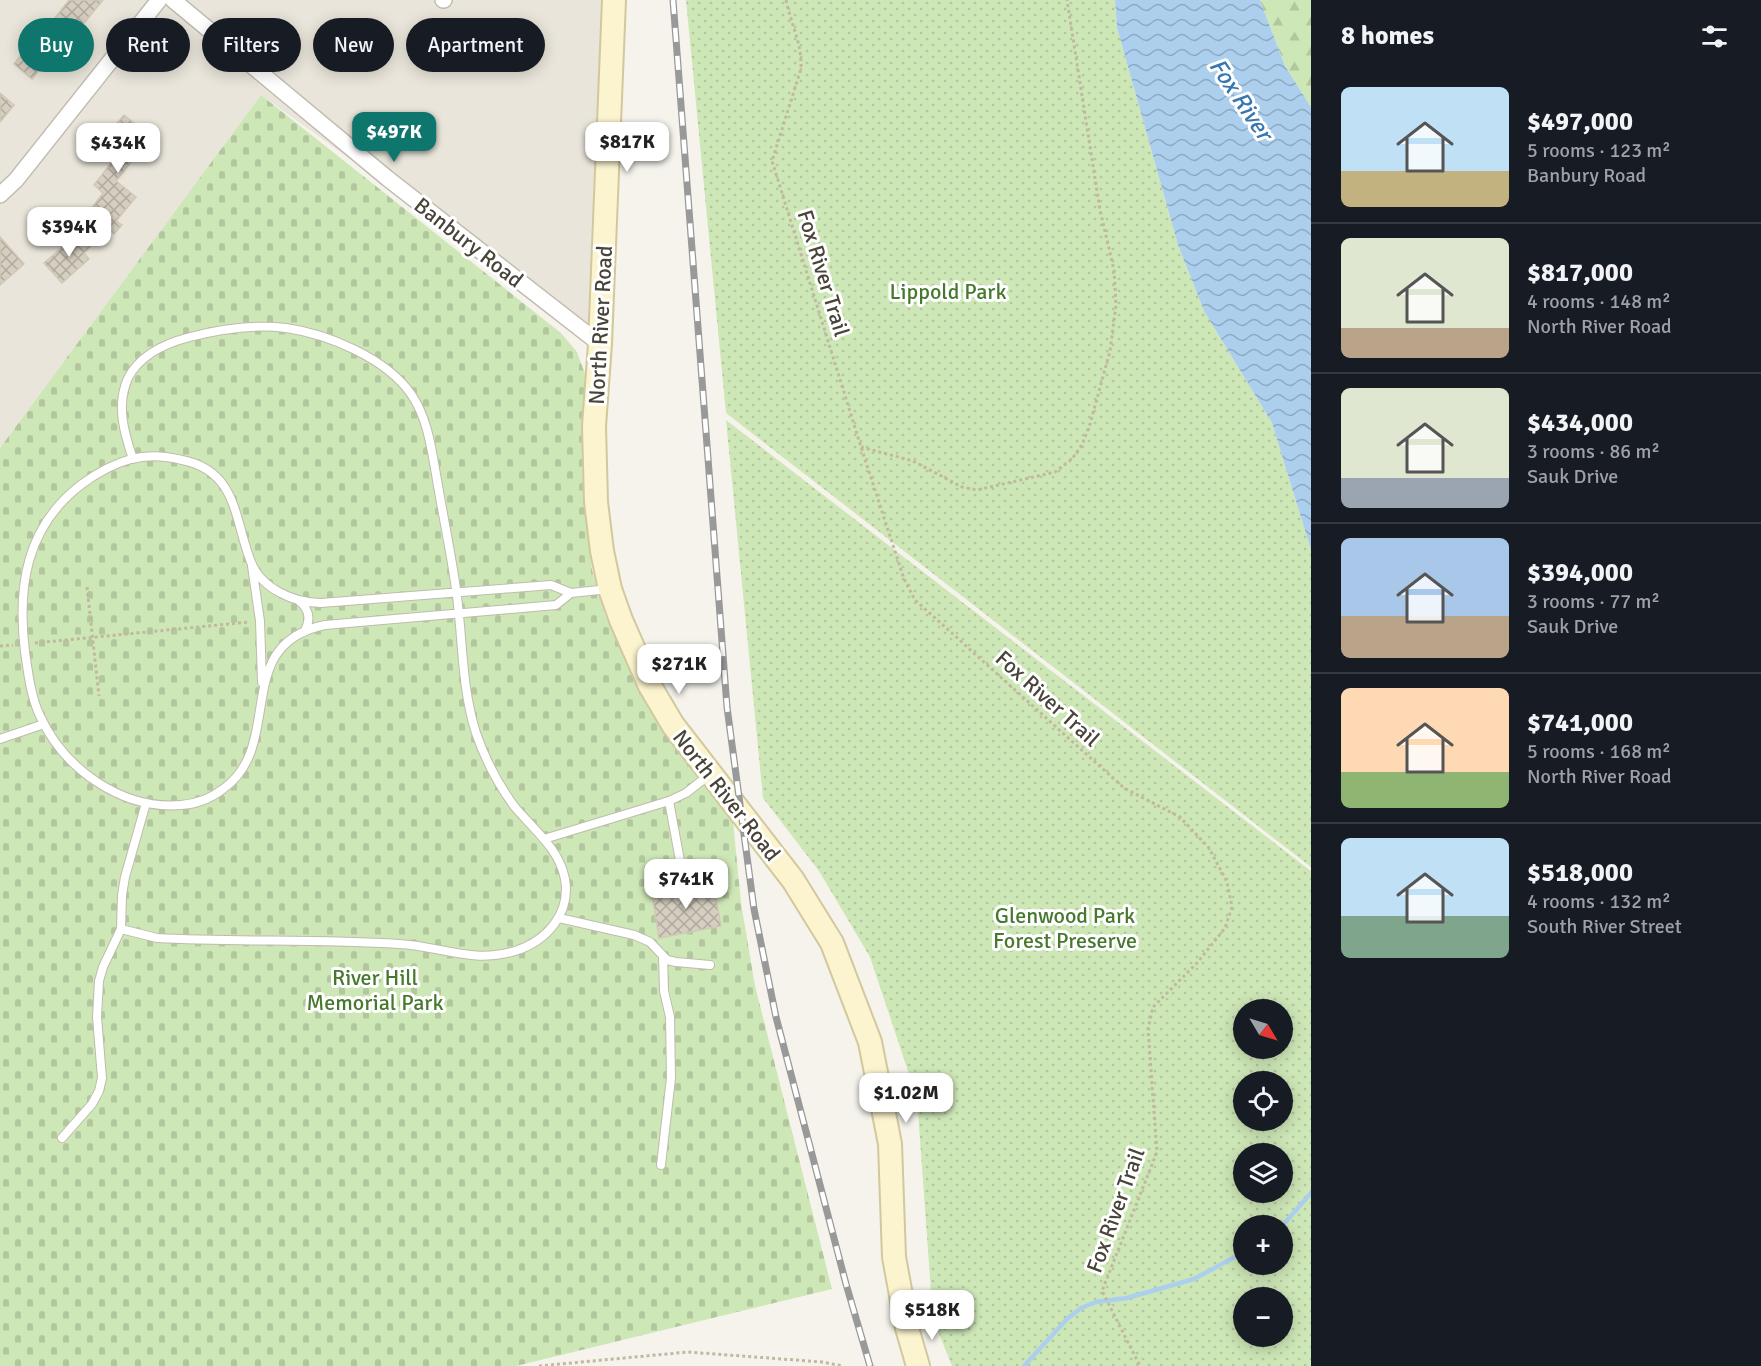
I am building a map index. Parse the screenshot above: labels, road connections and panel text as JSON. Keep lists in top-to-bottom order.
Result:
{
  "streets": {
    "main road": ["North River Road"],
    "street": ["Banbury Road"],
    "path": ["Fox River Trail"]
  },
  "crossings": [
    ["Banbury Road", "North River Road"]
  ],
  "water": ["Fox River"],
  "parks": ["Lippold Park", "Glenwood Park Forest Preserve", "River Hill Memorial Park"],
  "north": "bottom right",
  "page": {
    "heading": "8 homes",
    "chip": [
      "Buy",
      "Rent",
      "Filters",
      "New",
      "Apartment"
    ],
    "list": [
      {
        "name": "$497,000",
        "note": "5 rooms · 123 m² · Banbury Road"
      },
      {
        "name": "$817,000",
        "note": "4 rooms · 148 m² · North River Road"
      },
      {
        "name": "$434,000",
        "note": "3 rooms · 86 m² · Sauk Drive"
      },
      {
        "name": "$394,000",
        "note": "3 rooms · 77 m² · Sauk Drive"
      },
      {
        "name": "$741,000",
        "note": "5 rooms · 168 m² · North River Road"
      },
      {
        "name": "$518,000",
        "note": "4 rooms · 132 m² · South River Street"
      }
    ],
    "price": [
      "$497K",
      "$817K",
      "$434K",
      "$394K",
      "$271K",
      "$741K",
      "$1.02M",
      "$518K"
    ],
    "map_buttons": ["+", "−"]
  }
}
